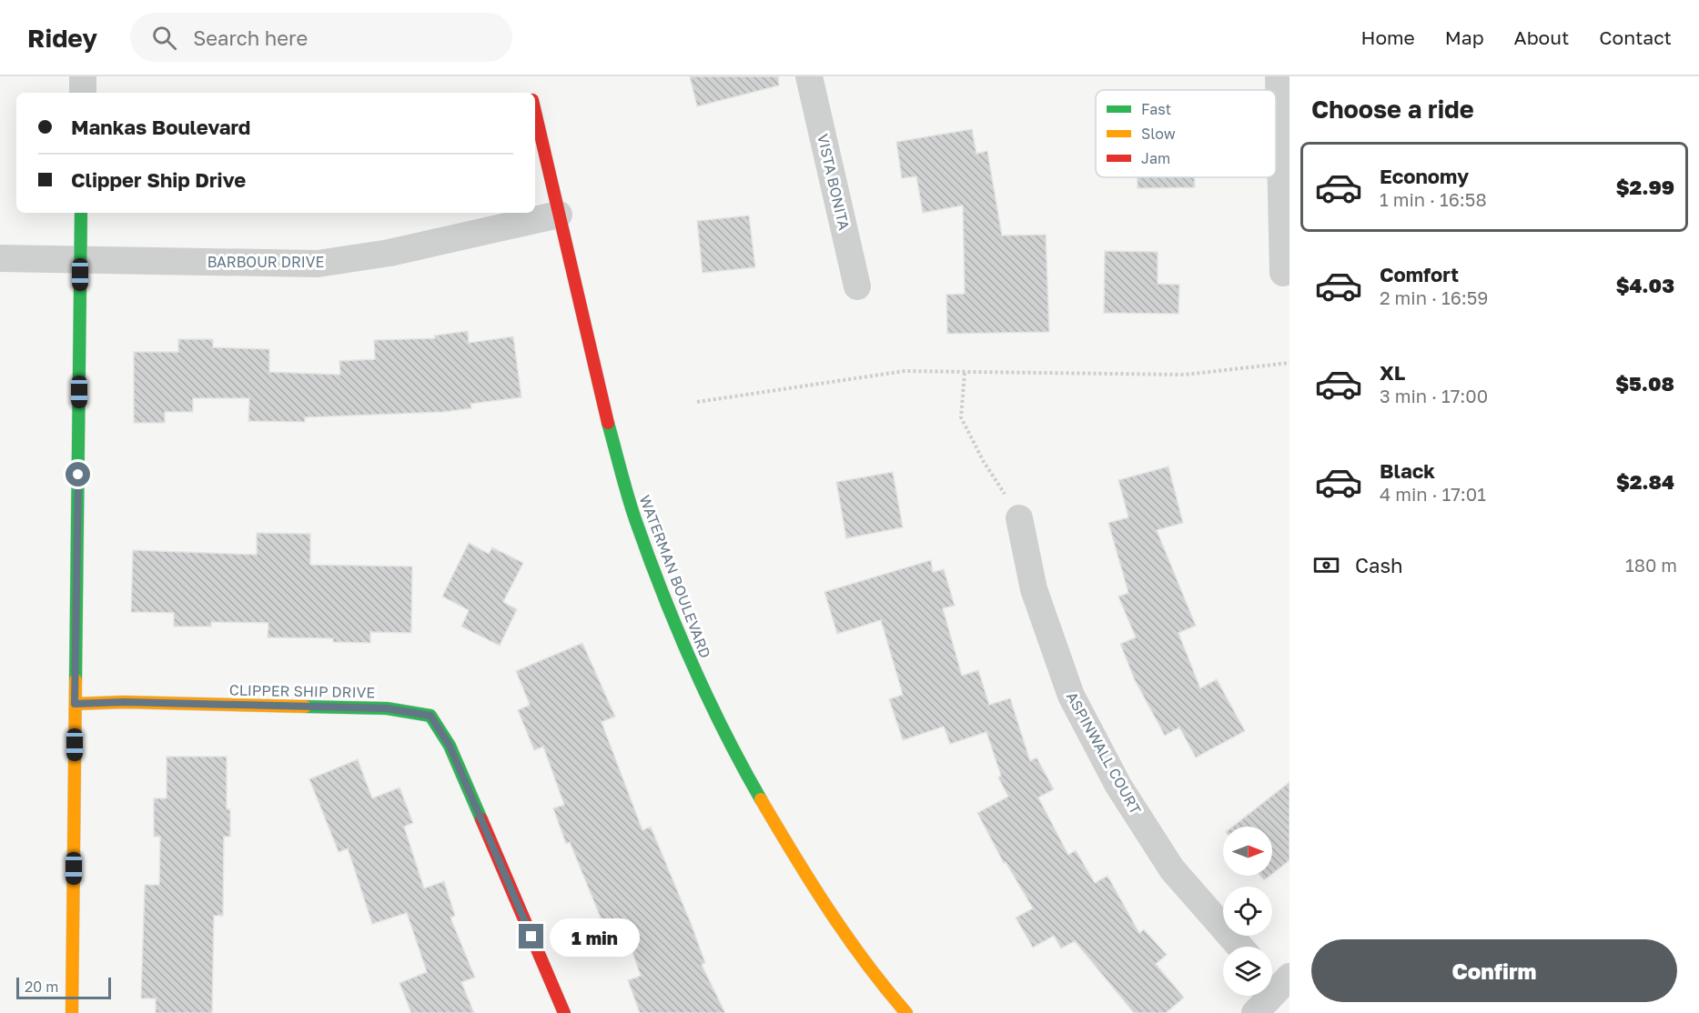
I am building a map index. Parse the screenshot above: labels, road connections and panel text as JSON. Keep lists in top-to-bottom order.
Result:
{
  "streets": {
    "street": [
      "VISTA BONITA",
      "BARBOUR DRIVE",
      "WATERMAN BOULEVARD",
      "CLIPPER SHIP DRIVE",
      "ASPINWALL COURT"
    ]
  },
  "crossings": [
    ["BARBOUR DRIVE", "WATERMAN BOULEVARD"]
  ],
  "legend": ["Fast", "Slow", "Jam"],
  "scale_bar": "20 m",
  "north": "right",
  "page": {
    "header": "Ridey",
    "search": "Search here",
    "nav": [
      "Home",
      "Map",
      "About",
      "Contact"
    ],
    "heading": "Choose a ride",
    "banner": ["Mankas Boulevard", "Clipper Ship Drive"],
    "list": [
      {
        "name": "Economy",
        "note": "1 min · 16:58",
        "value": "$2.99"
      },
      {
        "name": "Comfort",
        "note": "2 min · 16:59",
        "value": "$4.03"
      },
      {
        "name": "XL",
        "note": "3 min · 17:00",
        "value": "$5.08"
      },
      {
        "name": "Black",
        "note": "4 min · 17:01",
        "value": "$2.84"
      }
    ],
    "pay": ["Cash", "180 m"],
    "bubble": "1 min",
    "buttons": "Confirm",
    "scale": "20 m"
  }
}
